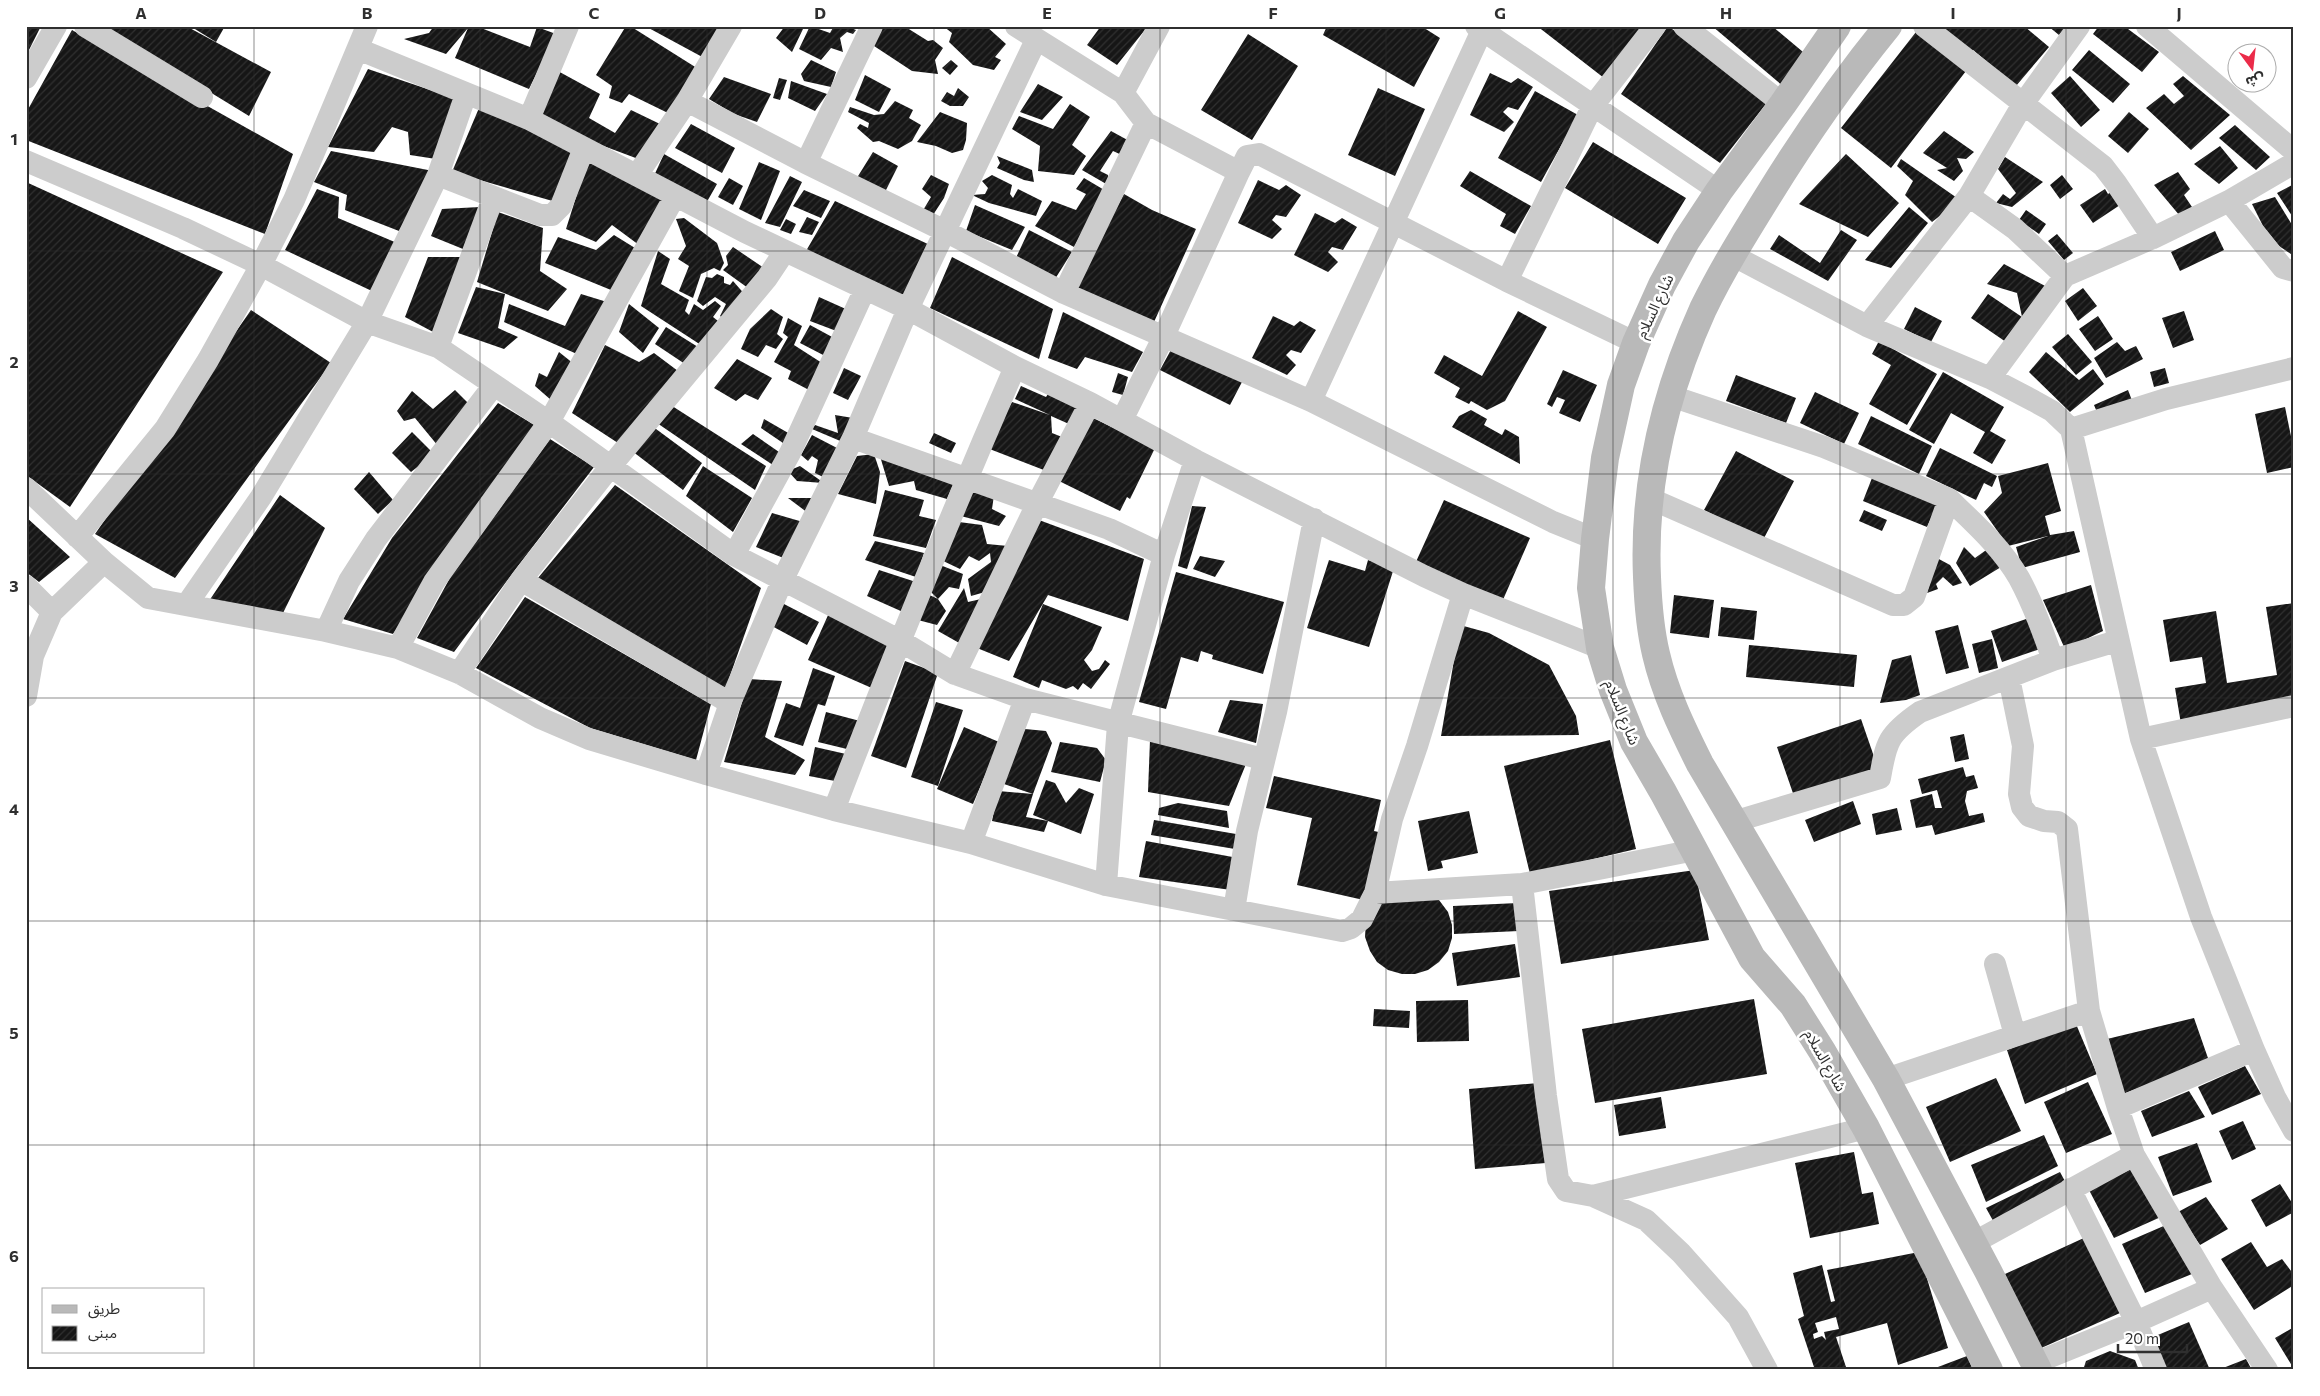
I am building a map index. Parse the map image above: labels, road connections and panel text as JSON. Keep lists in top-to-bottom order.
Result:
{
  "streets": {
    "street": ["شارع السلام"]
  },
  "legend": ["طريق", "مبنى"],
  "scale_bar": "20 m",
  "north": "bottom",
  "grid": {
    "columns": [
      "A",
      "B",
      "C",
      "D",
      "E",
      "F",
      "G",
      "H",
      "I",
      "J"
    ],
    "rows": [
      "1",
      "2",
      "3",
      "4",
      "5",
      "6"
    ]
  }
}
